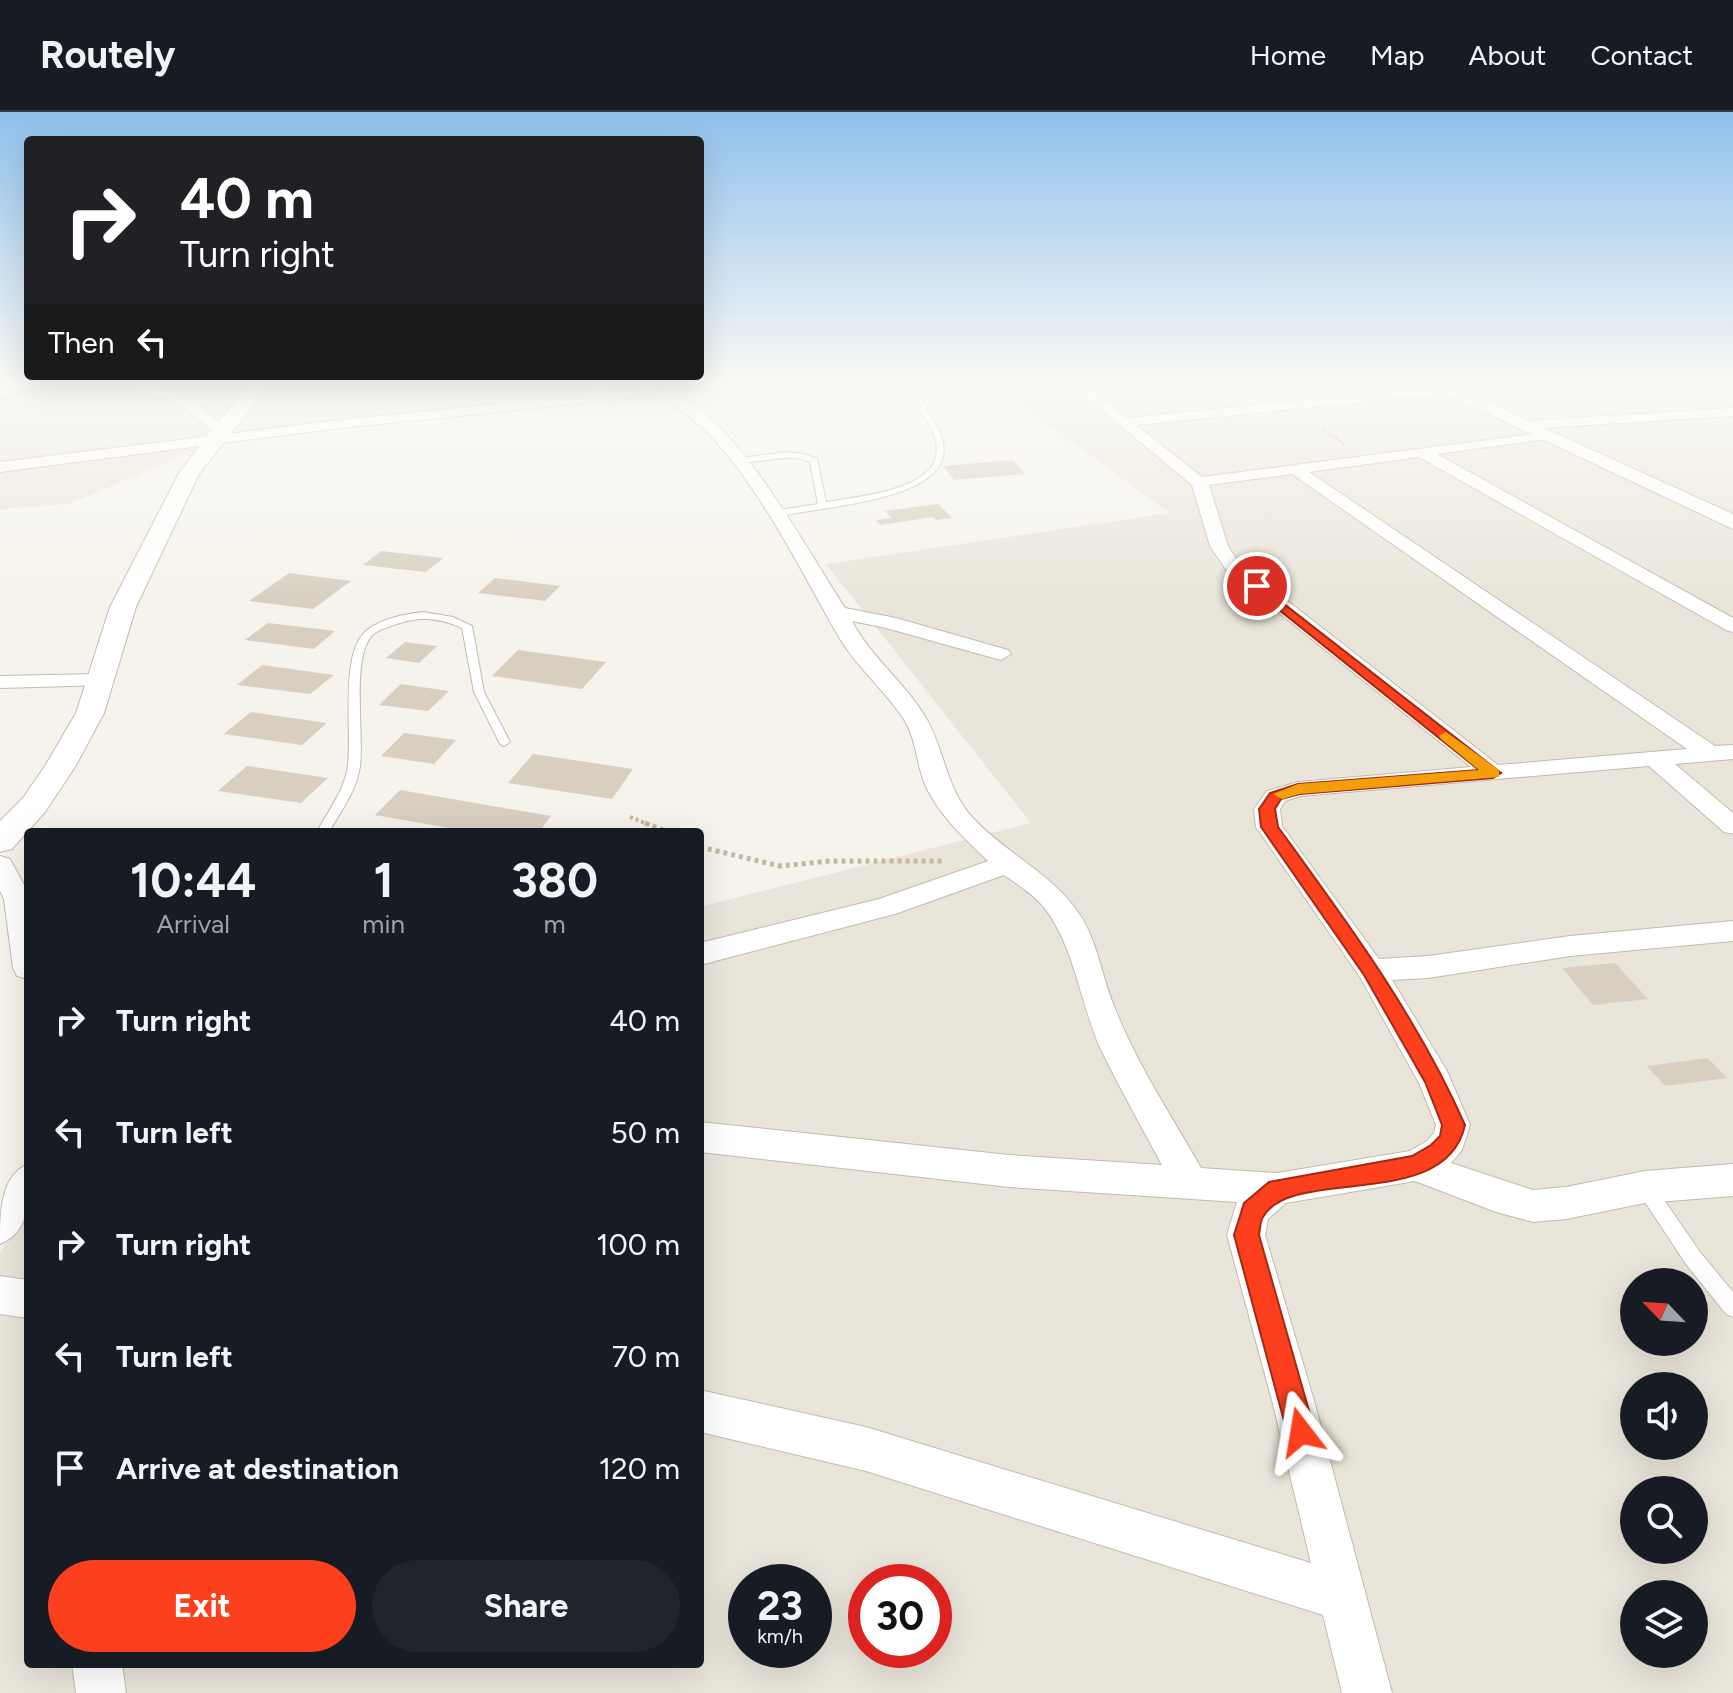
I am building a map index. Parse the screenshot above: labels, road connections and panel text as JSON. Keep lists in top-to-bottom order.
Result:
{
  "north": "top left",
  "page": {
    "header": "Routely",
    "nav": [
      "Home",
      "Map",
      "About",
      "Contact"
    ],
    "turn": ["40 m", "Turn right"],
    "then": "Then",
    "eta": [
      "10:44",
      "Arrival",
      "1",
      "min",
      "380",
      "m"
    ],
    "list": [
      {
        "name": "Turn right",
        "value": "40 m"
      },
      {
        "name": "Turn left",
        "value": "50 m"
      },
      {
        "name": "Turn right",
        "value": "100 m"
      },
      {
        "name": "Turn left",
        "value": "70 m"
      },
      {
        "name": "Arrive at destination",
        "value": "120 m"
      }
    ],
    "buttons": ["Exit", "Share"],
    "speed": "23 km/h",
    "limit": "30"
  }
}
